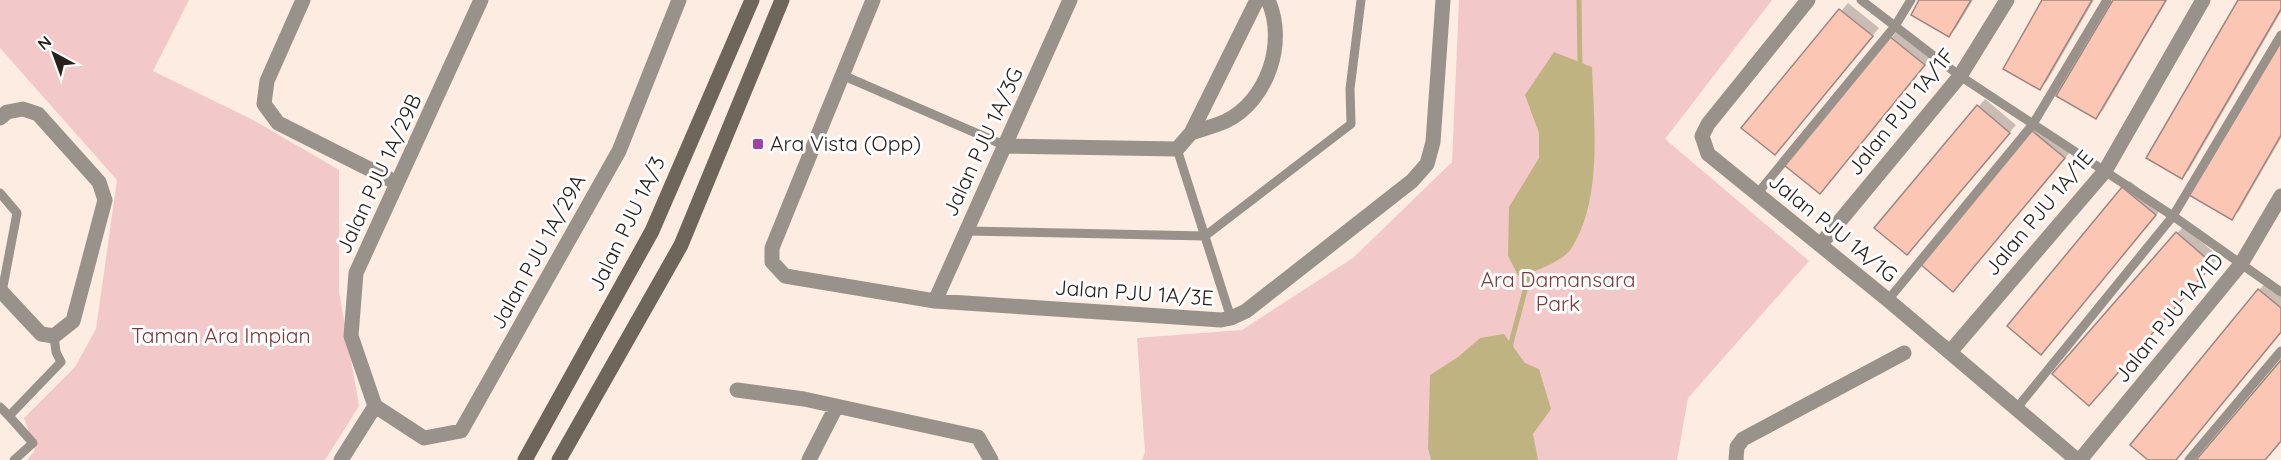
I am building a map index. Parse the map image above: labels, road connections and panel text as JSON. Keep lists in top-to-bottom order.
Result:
{
  "streets": {
    "street": [
      "Jalan PJU 1A/1F",
      "Jalan PJU 1A/3G",
      "Jalan PJU 1A/29B",
      "Jalan PJU 1A/1E",
      "Jalan PJU 1A/3",
      "Jalan PJU 1A/1G",
      "Jalan PJU 1A/29A",
      "Jalan PJU 1A/3E",
      "Jalan PJU 1A/1D"
    ]
  },
  "crossings": [
    ["Jalan PJU 1A/1F", "Jalan PJU 1A/1G"],
    ["Jalan PJU 1A/3G", "Jalan PJU 1A/3E"],
    ["Jalan PJU 1A/29B", "Jalan PJU 1A/29A"],
    ["Jalan PJU 1A/1E", "Jalan PJU 1A/1G"],
    ["Jalan PJU 1A/1G", "Jalan PJU 1A/1D"]
  ],
  "parks": ["Ara Damansara Park", "Taman Ara Impian"],
  "places": {
    "transit": ["Ara Vista (Opp)"]
  },
  "north": "top left"
}
